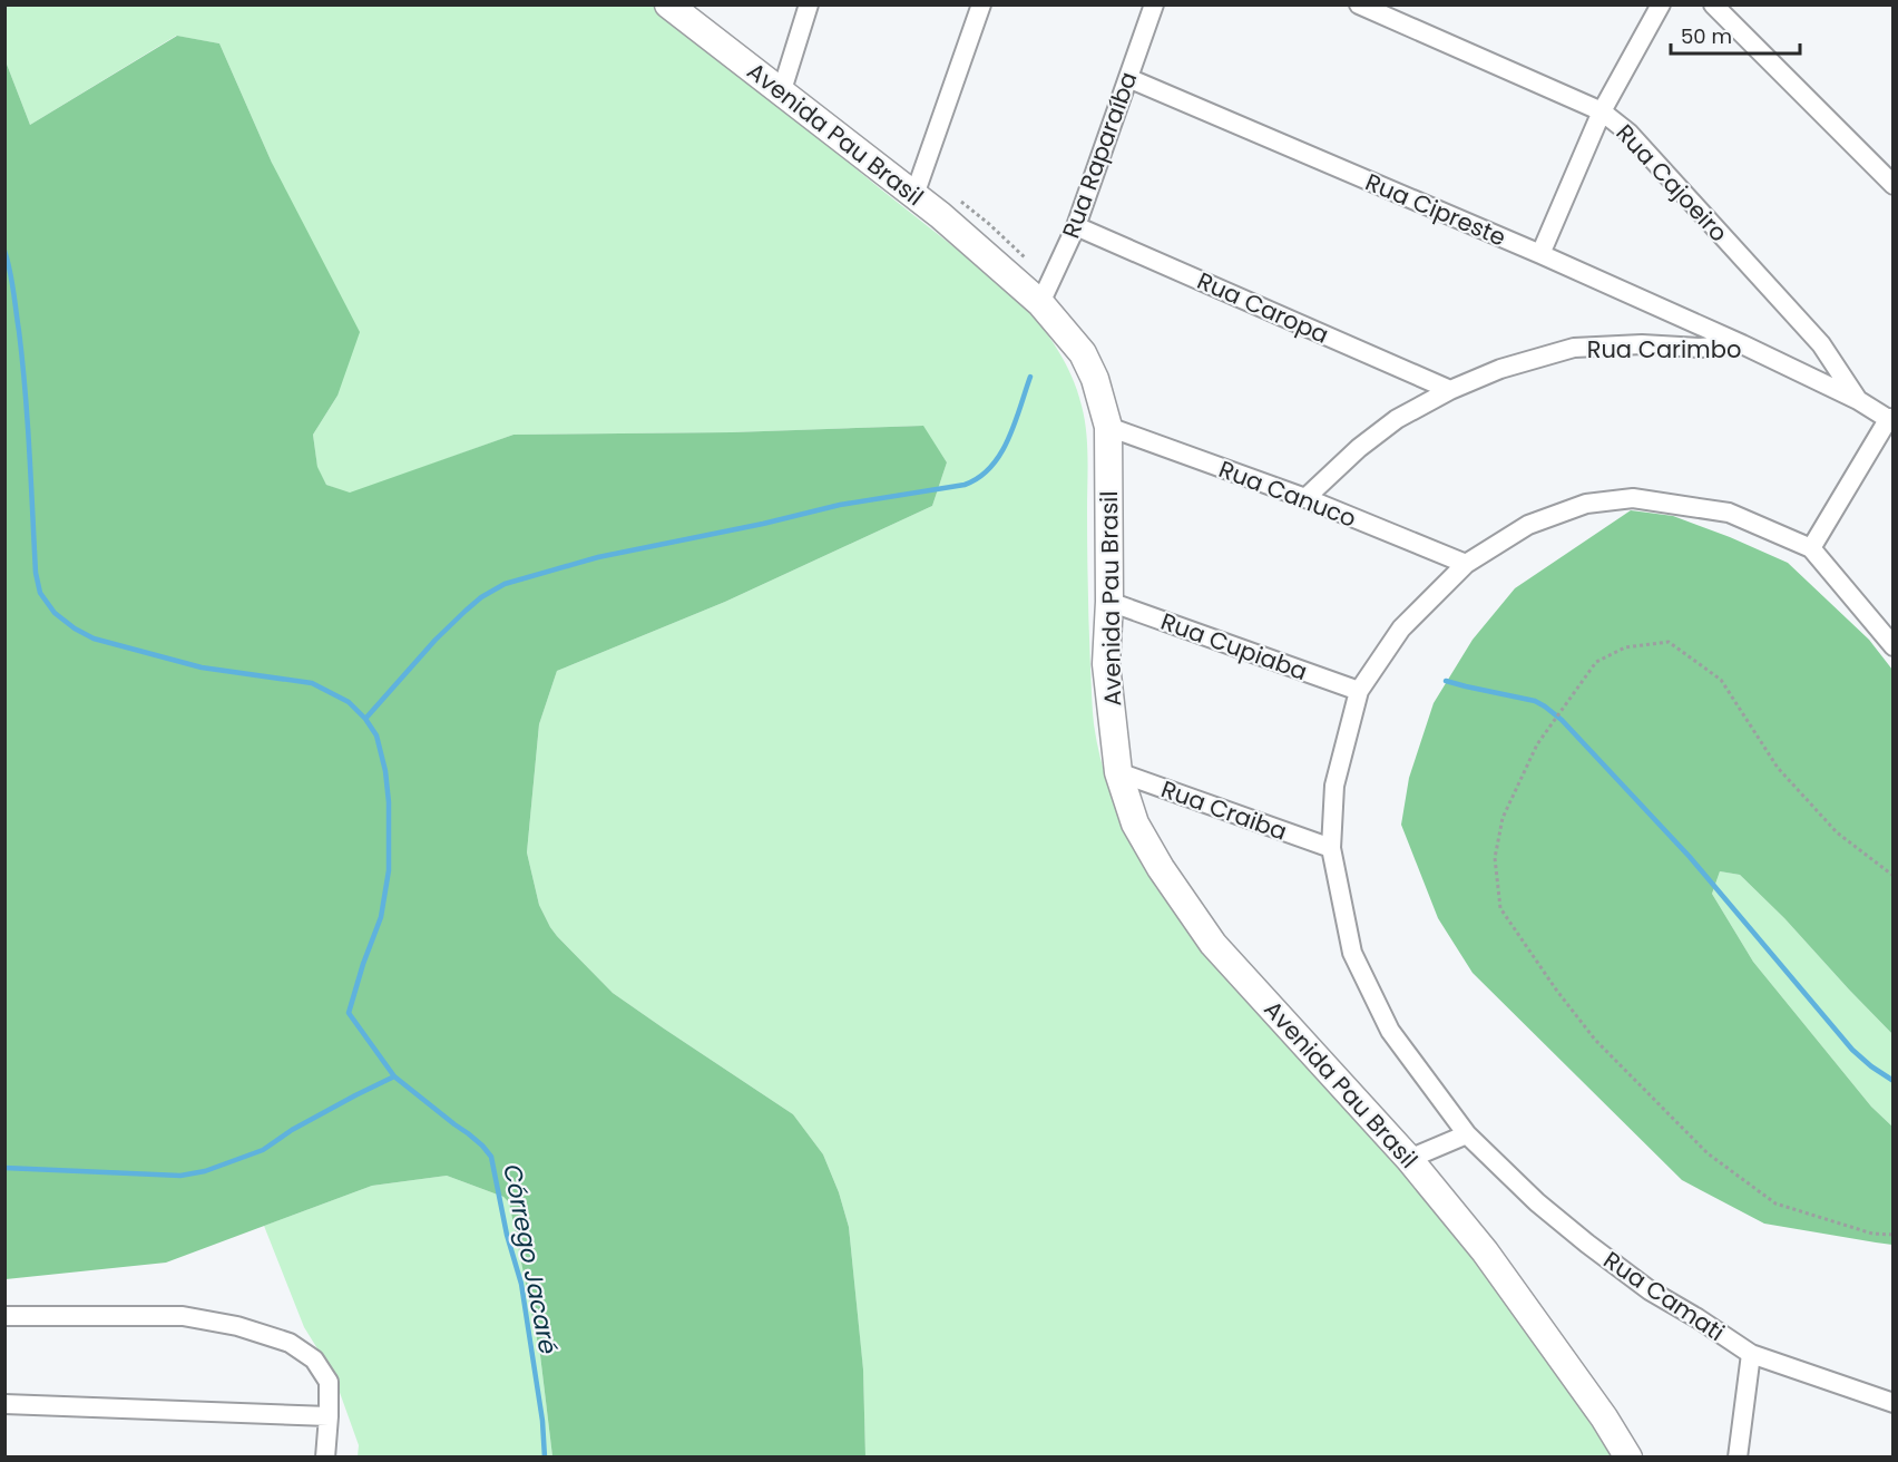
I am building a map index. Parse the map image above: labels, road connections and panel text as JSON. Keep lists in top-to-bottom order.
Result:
{
  "streets": {
    "main road": ["Avenida Pau Brasil"],
    "street": [
      "Rua Raparaíba",
      "Rua Cajoeiro",
      "Rua Cipreste",
      "Rua Caropa",
      "Rua Carimbo",
      "Rua Canuco",
      "Rua Cupiaba",
      "Rua Craiba",
      "Rua Camati"
    ]
  },
  "crossings": [
    ["Avenida Pau Brasil", "Rua Raparaíba"],
    ["Avenida Pau Brasil", "Rua Canuco"],
    ["Avenida Pau Brasil", "Rua Cupiaba"],
    ["Avenida Pau Brasil", "Rua Craiba"],
    ["Rua Raparaíba", "Rua Cipreste"],
    ["Rua Raparaíba", "Rua Caropa"],
    ["Rua Cajoeiro", "Rua Carimbo"],
    ["Rua Cipreste", "Rua Carimbo"],
    ["Rua Caropa", "Rua Carimbo"],
    ["Rua Carimbo", "Rua Canuco"],
    ["Rua Canuco", "Rua Camati"],
    ["Rua Cupiaba", "Rua Camati"],
    ["Rua Craiba", "Rua Camati"]
  ],
  "water": ["Córrego Jacaré"],
  "scale_bar": "50 m"
}
